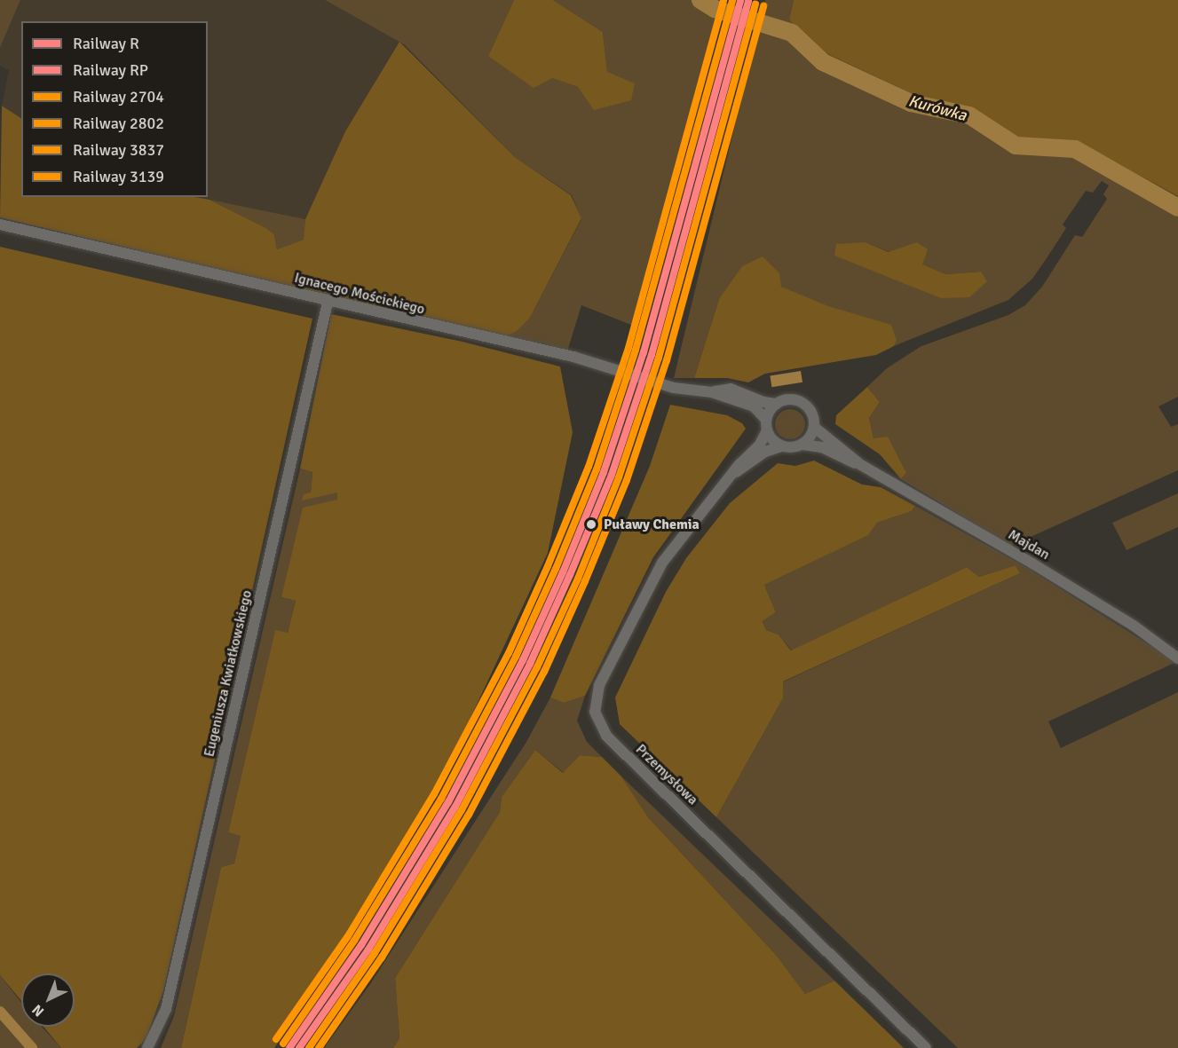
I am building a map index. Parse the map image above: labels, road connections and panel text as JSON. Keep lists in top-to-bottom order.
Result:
{
  "streets": {
    "street": [
      "Ignacego Mościckiego",
      "Majdan",
      "Eugeniusza Kwiatkowskiego",
      "Przemysłowa"
    ]
  },
  "crossings": [
    ["Ignacego Mościckiego", "Majdan"],
    ["Ignacego Mościckiego", "Eugeniusza Kwiatkowskiego"],
    ["Ignacego Mościckiego", "Przemysłowa"],
    ["Majdan", "Przemysłowa"]
  ],
  "water": ["Kurówka"],
  "places": ["Puławy Chemia"],
  "lines": [
    "rail line R",
    "rail line 2704",
    "rail line 3837",
    "rail line RP",
    "rail line 2802",
    "rail line 3139"
  ],
  "legend": [
    "Railway R",
    "Railway RP",
    "Railway 2704",
    "Railway 2802",
    "Railway 3837",
    "Railway 3139"
  ],
  "north": "bottom left"
}
